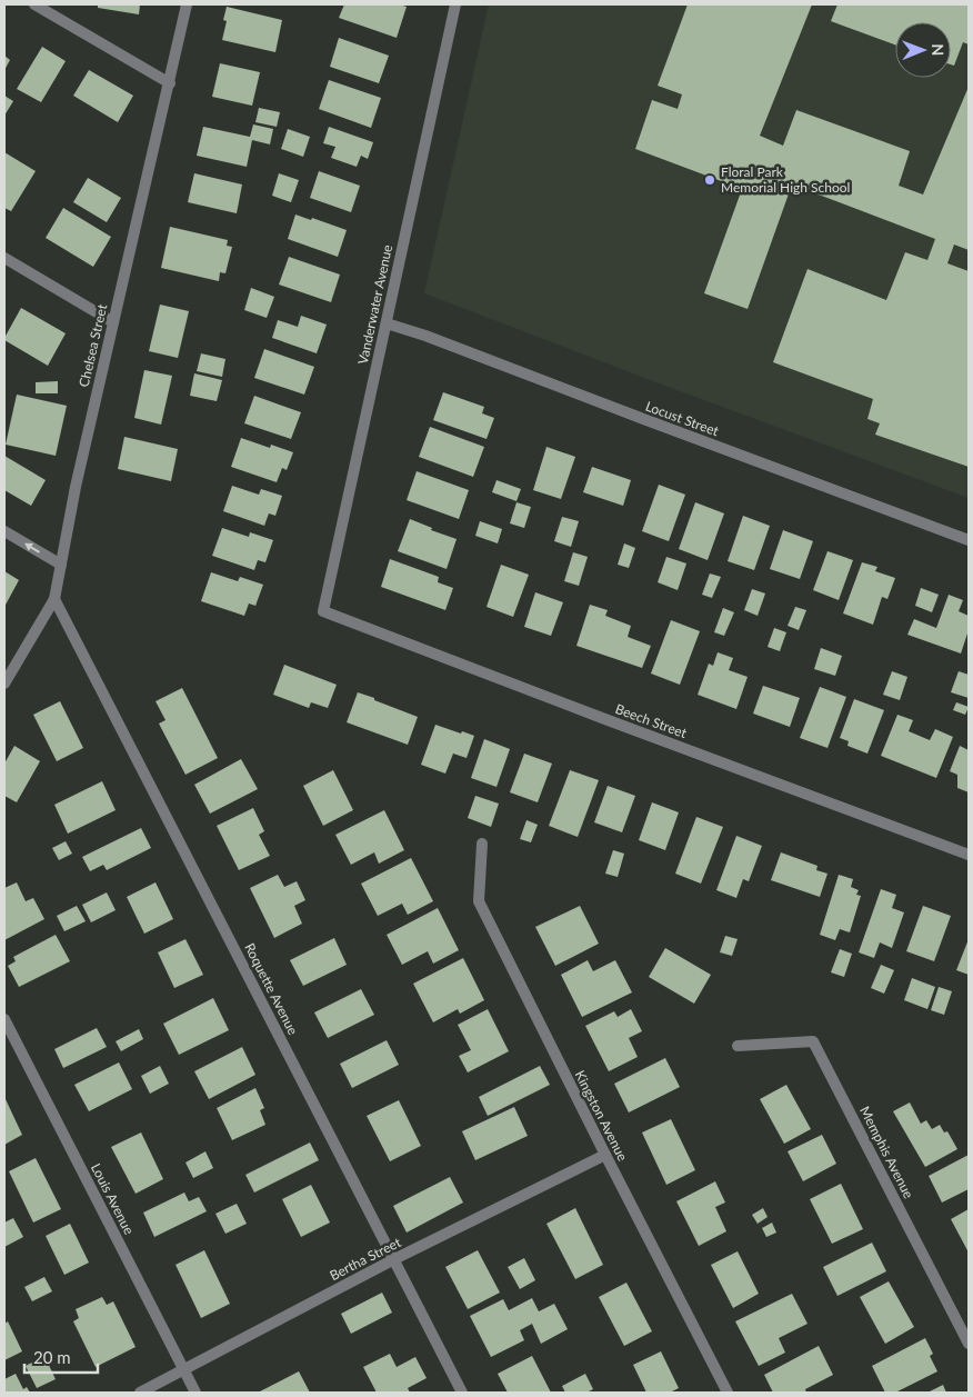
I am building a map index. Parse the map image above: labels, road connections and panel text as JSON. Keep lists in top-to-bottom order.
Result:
{
  "streets": {
    "street": [
      "Vanderwater Avenue",
      "Chelsea Street",
      "Locust Street",
      "Beech Street",
      "Roquette Avenue",
      "Kingston Avenue",
      "Memphis Avenue",
      "Louis Avenue",
      "Bertha Street"
    ]
  },
  "crossings": [
    ["Vanderwater Avenue", "Locust Street"],
    ["Vanderwater Avenue", "Beech Street"],
    ["Chelsea Street", "Roquette Avenue"],
    ["Roquette Avenue", "Bertha Street"],
    ["Kingston Avenue", "Bertha Street"],
    ["Louis Avenue", "Bertha Street"]
  ],
  "places": ["Floral Park Memorial High School"],
  "scale_bar": "20 m",
  "north": "right"
}
